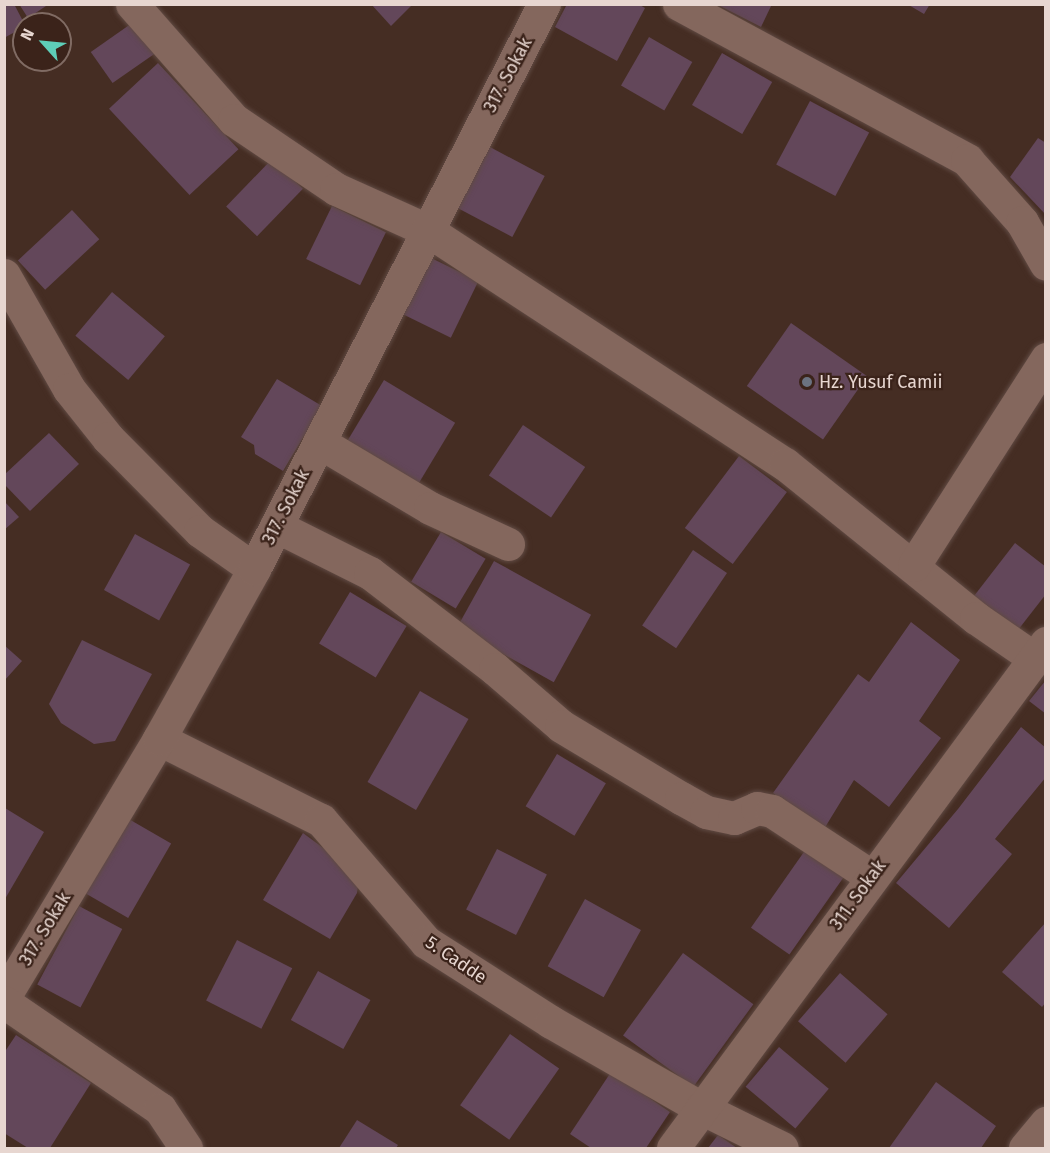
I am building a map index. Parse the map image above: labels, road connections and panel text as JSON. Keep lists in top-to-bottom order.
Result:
{
  "streets": {
    "street": ["317. Sokak", "311. Sokak", "5. Cadde"]
  },
  "crossings": [
    ["317. Sokak", "5. Cadde"],
    ["311. Sokak", "5. Cadde"]
  ],
  "places": ["Hz. Yusuf Camii"],
  "north": "top left"
}
